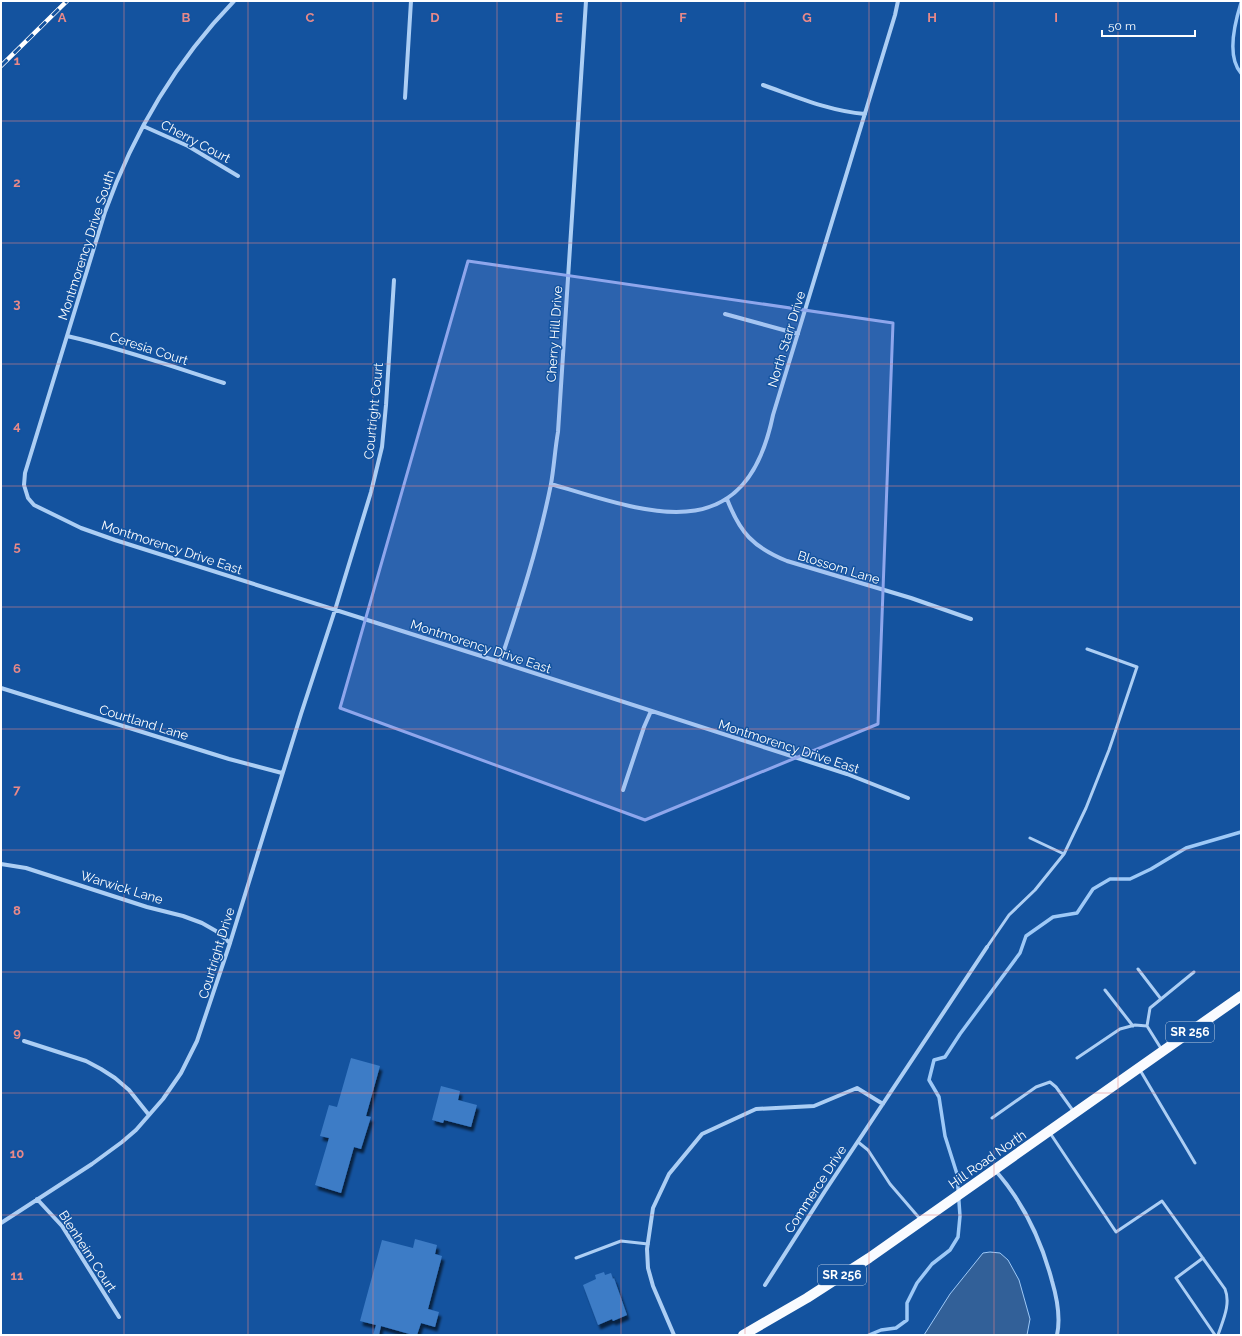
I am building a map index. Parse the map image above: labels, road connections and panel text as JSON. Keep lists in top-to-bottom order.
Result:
{
  "streets": {
    "main road": ["SR 256", "Hill Road North"],
    "street": [
      "Cherry Court",
      "Montmorency Drive South",
      "Cherry Hill Drive",
      "North Starr Drive",
      "Ceresia Court",
      "Courtright Court",
      "Montmorency Drive East",
      "Blossom Lane",
      "Courtland Lane",
      "Warwick Lane",
      "Courtright Drive",
      "Commerce Drive",
      "Blenheim Court"
    ]
  },
  "crossings": [
    ["Cherry Court", "Montmorency Drive South"],
    ["Montmorency Drive South", "Ceresia Court"],
    ["Montmorency Drive South", "Montmorency Drive East"],
    ["Cherry Hill Drive", "North Starr Drive"],
    ["Cherry Hill Drive", "Montmorency Drive East"],
    ["North Starr Drive", "Blossom Lane"],
    ["Courtright Court", "Montmorency Drive East"],
    ["Courtright Court", "Courtright Drive"],
    ["Montmorency Drive East", "Courtright Drive"],
    ["Courtland Lane", "Courtright Drive"],
    ["Warwick Lane", "Courtright Drive"],
    ["Courtright Drive", "Blenheim Court"]
  ],
  "scale_bar": "50 m",
  "grid": {
    "columns": [
      "A",
      "B",
      "C",
      "D",
      "E",
      "F",
      "G",
      "H",
      "I"
    ],
    "rows": [
      "1",
      "2",
      "3",
      "4",
      "5",
      "6",
      "7",
      "8",
      "9",
      "10",
      "11"
    ]
  }
}
